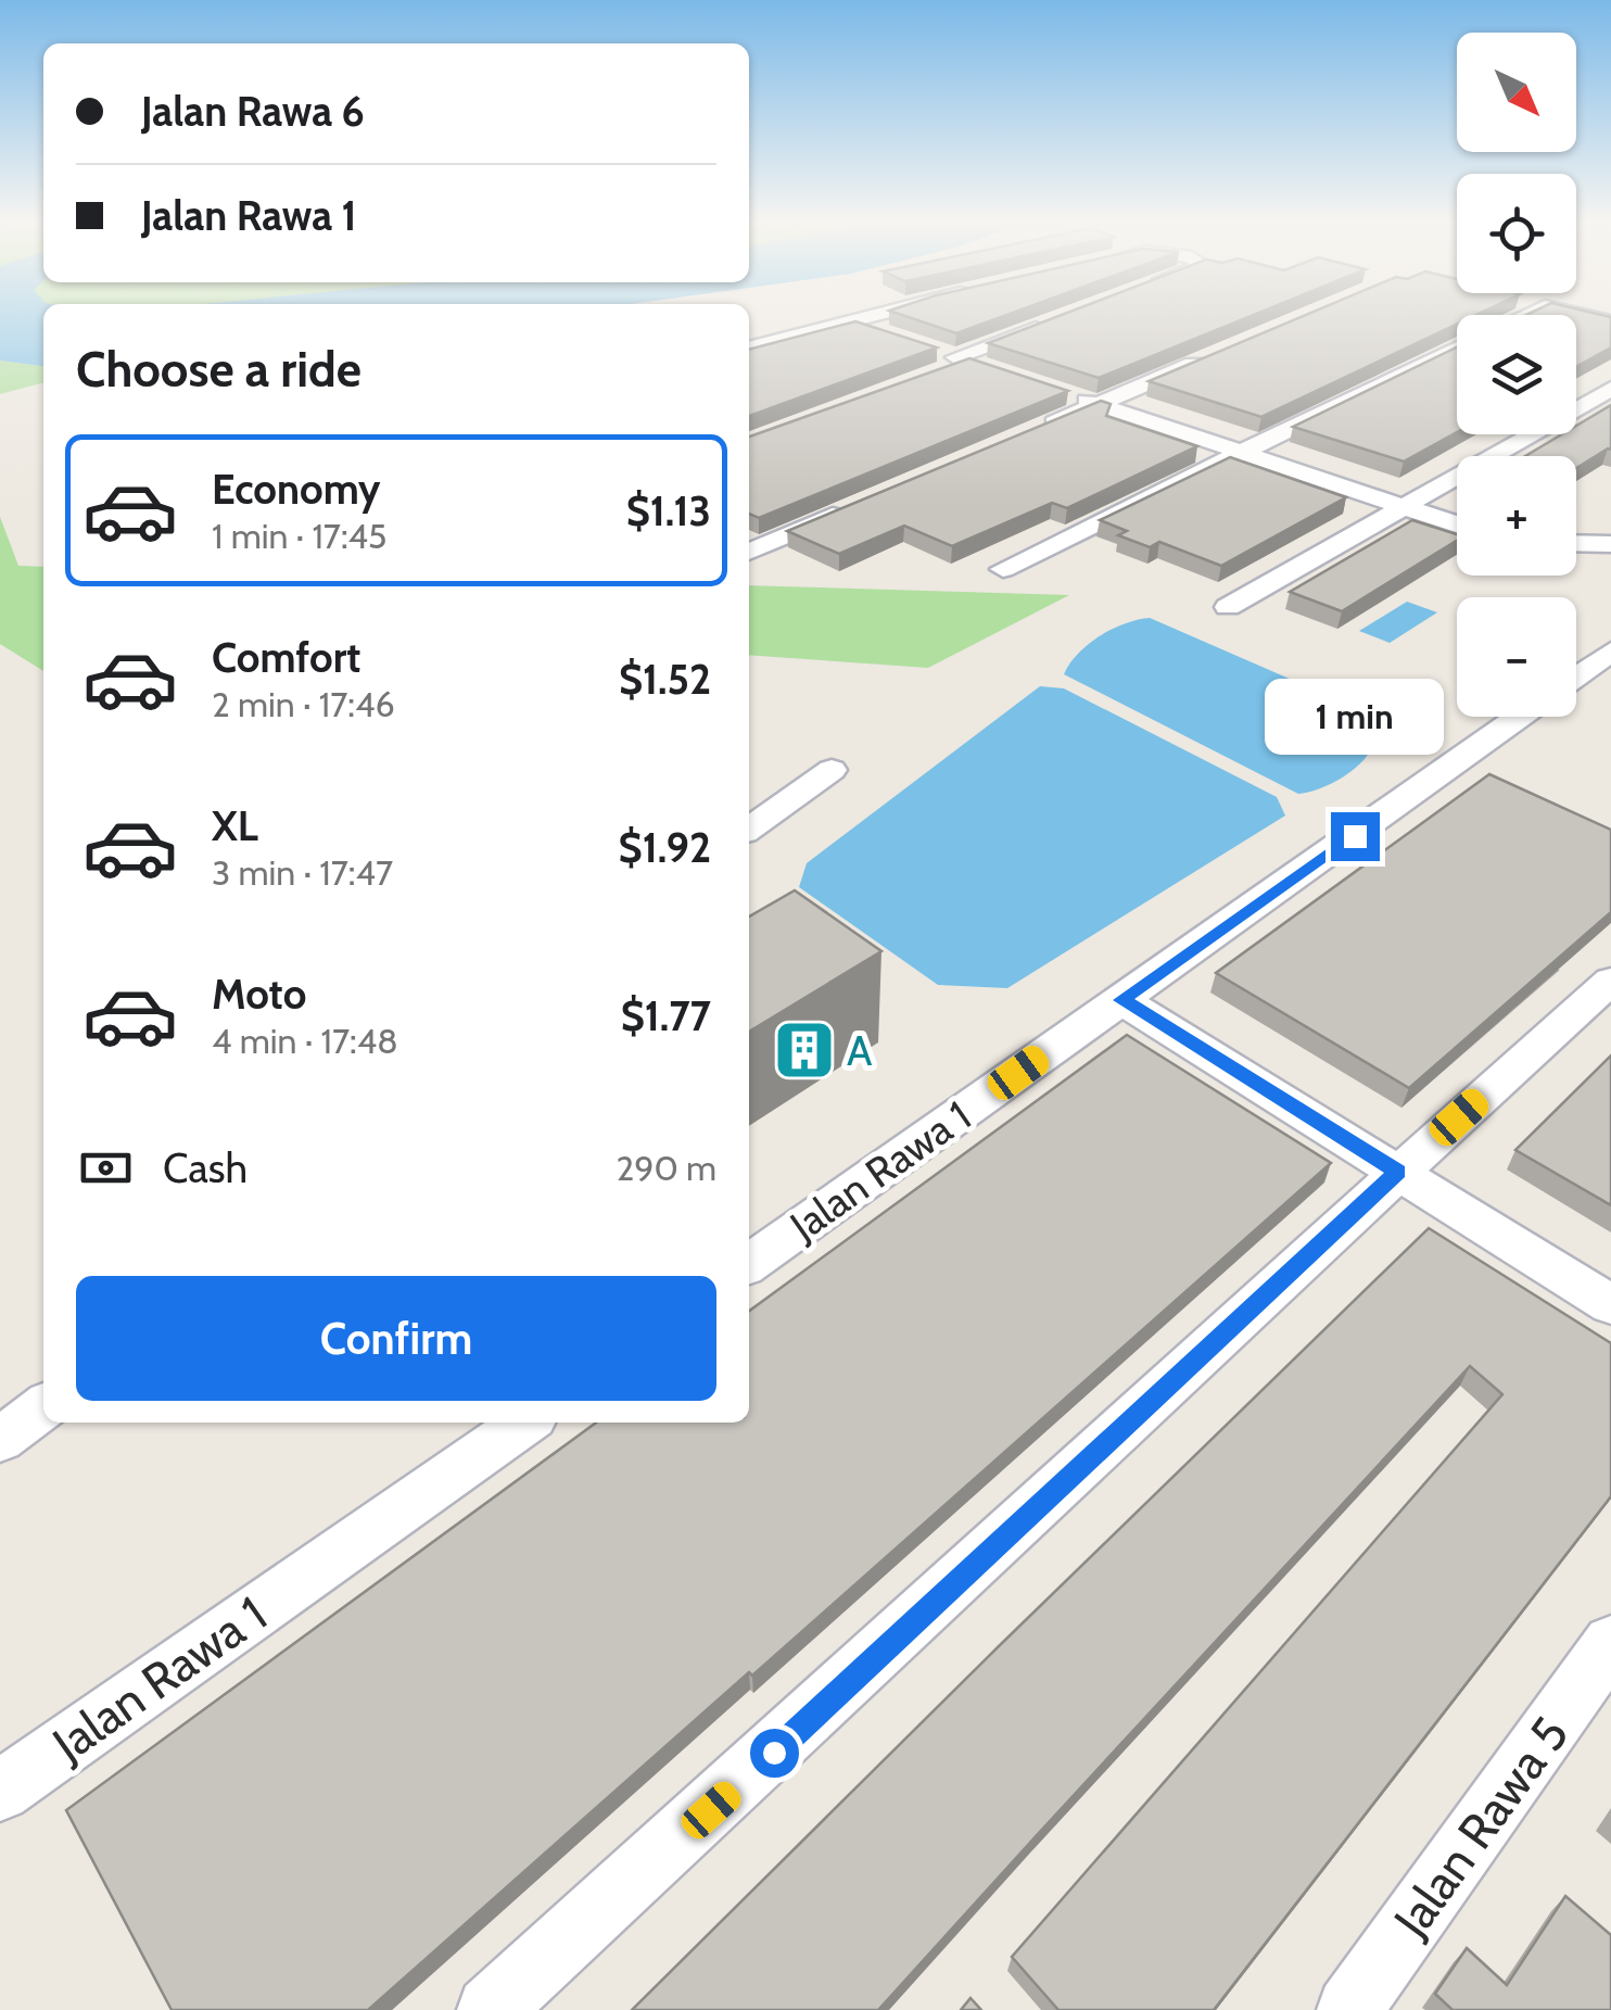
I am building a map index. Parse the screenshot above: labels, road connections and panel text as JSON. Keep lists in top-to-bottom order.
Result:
{
  "streets": {
    "street": ["Jalan Rawa 1", "Jalan Rawa 5"]
  },
  "places": {
    "building": ["A"]
  },
  "north": "bottom right",
  "page": {
    "map_buttons": ["+", "−"],
    "banner": ["Jalan Rawa 6", "Jalan Rawa 1"],
    "heading": "Choose a ride",
    "list": [
      {
        "name": "Economy",
        "note": "1 min · 17:45",
        "value": "$1.13"
      },
      {
        "name": "Comfort",
        "note": "2 min · 17:46",
        "value": "$1.52"
      },
      {
        "name": "XL",
        "note": "3 min · 17:47",
        "value": "$1.92"
      },
      {
        "name": "Moto",
        "note": "4 min · 17:48",
        "value": "$1.77"
      }
    ],
    "bubble": "1 min",
    "pay": ["Cash", "290 m"],
    "buttons": "Confirm"
  }
}
